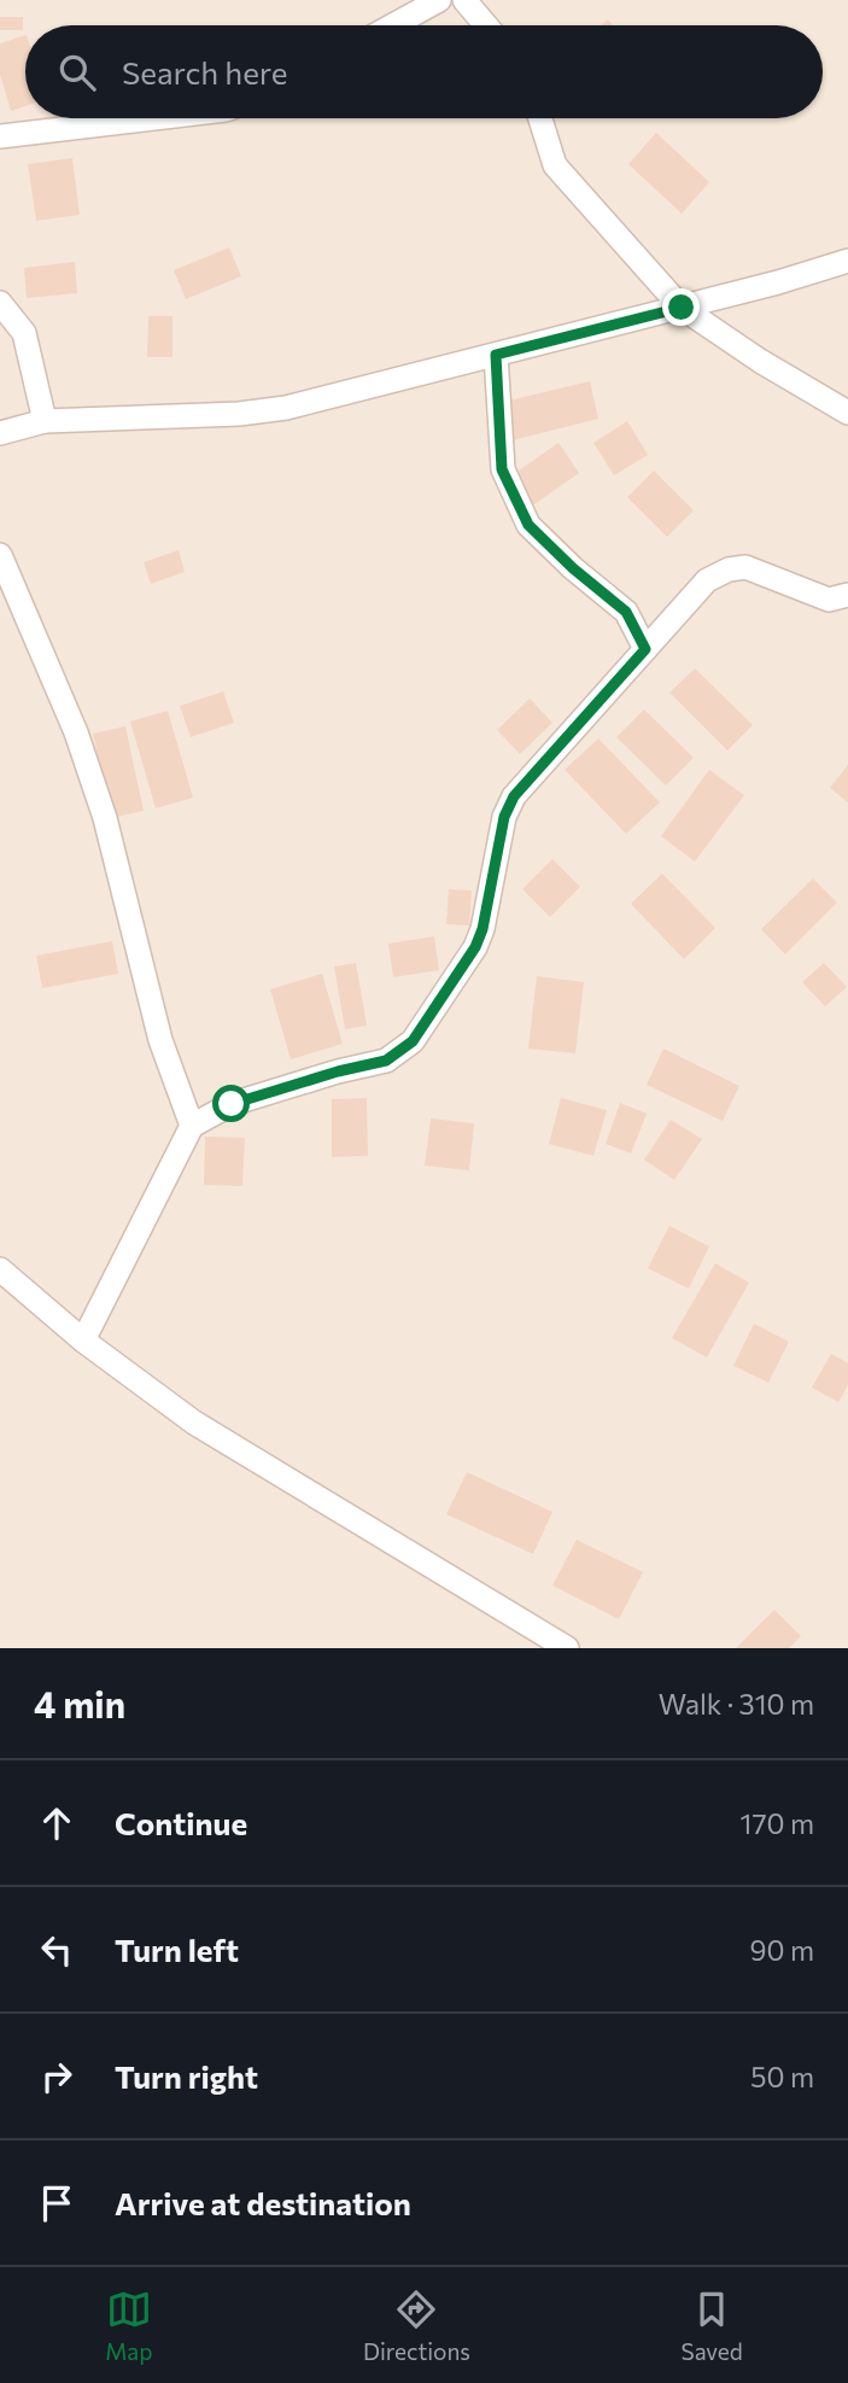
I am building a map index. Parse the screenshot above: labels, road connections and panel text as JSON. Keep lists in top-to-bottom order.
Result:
{
  "page": {
    "search": "Search here",
    "heading": ["4 min", "Walk · 310 m"],
    "list": [
      ["Continue", "170 m"],
      ["Turn left", "90 m"],
      ["Turn right", "50 m"],
      "Arrive at destination"
    ],
    "nav": ["Map", "Directions", "Saved"]
  }
}
